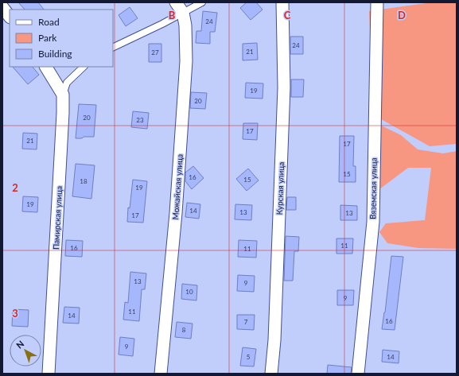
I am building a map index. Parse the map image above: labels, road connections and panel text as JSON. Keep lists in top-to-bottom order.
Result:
{
  "streets": {
    "street": [
      "Можайская улица",
      "Курская улица",
      "Вяземская улица",
      "Памирская улица"
    ]
  },
  "house_numbers": [
    "24",
    "24",
    "21",
    "27",
    "19",
    "20",
    "20",
    "23",
    "17",
    "21",
    "17",
    "15",
    "16",
    "15",
    "18",
    "19",
    "19",
    "14",
    "13",
    "13",
    "17",
    "11",
    "16",
    "11",
    "13",
    "9",
    "10",
    "9",
    "11",
    "14",
    "16",
    "7",
    "8",
    "9",
    "5",
    "14"
  ],
  "legend": ["Road", "Park", "Building"],
  "north": "top left",
  "grid": {
    "columns": ["B", "C", "D"],
    "rows": ["2", "3"]
  }
}
